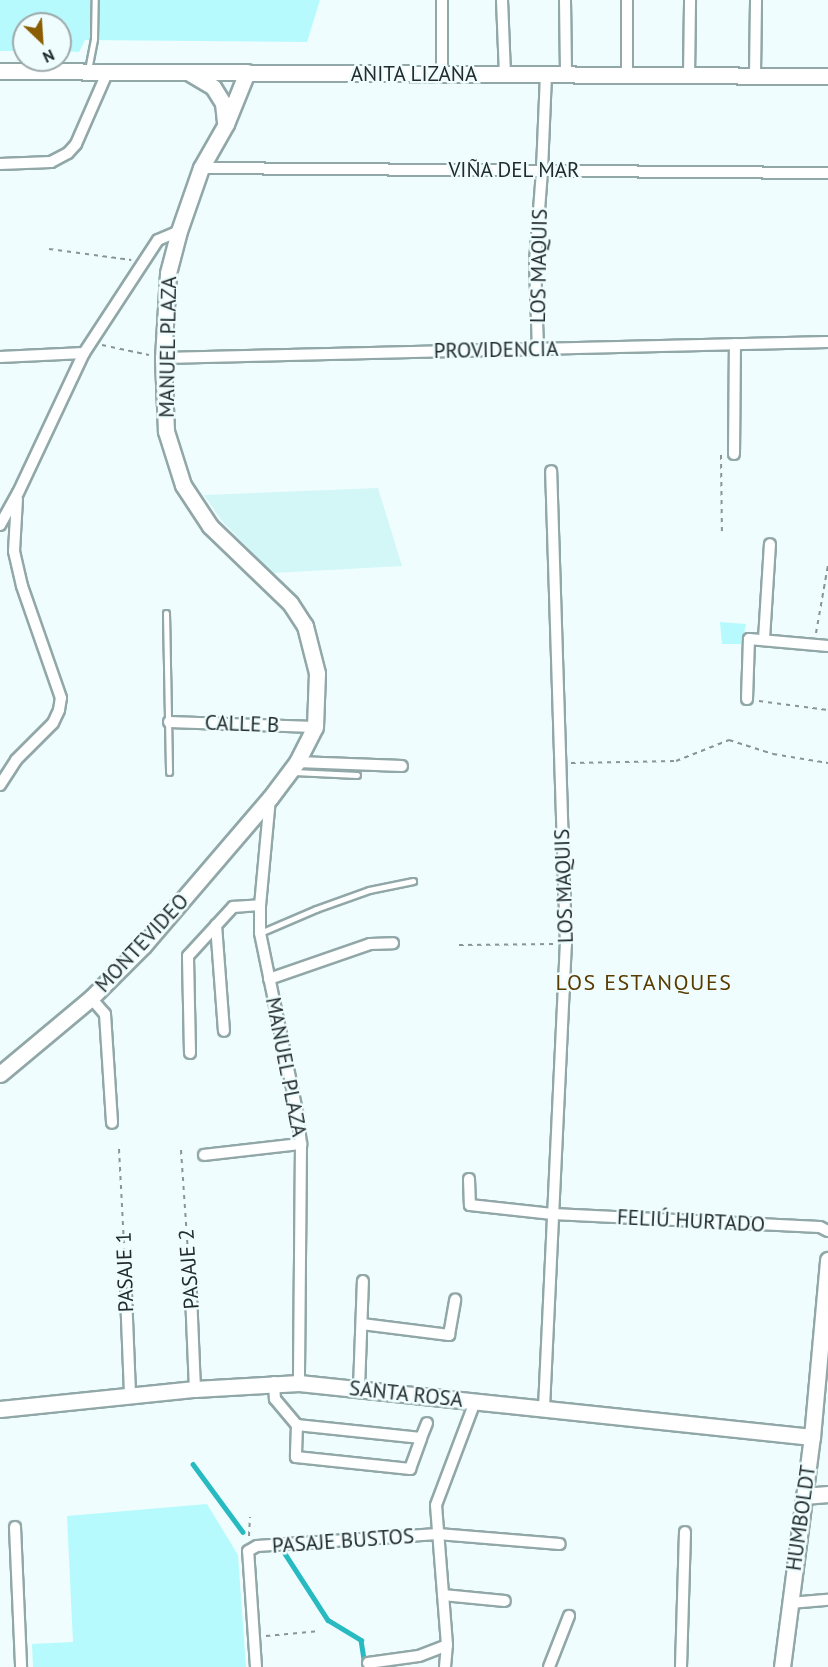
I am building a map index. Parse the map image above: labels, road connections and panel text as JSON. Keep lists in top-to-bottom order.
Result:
{
  "streets": {
    "street": [
      "ANITA LIZANA",
      "VIÑA DEL MAR",
      "LOS MAQUIS",
      "MANUEL PLAZA",
      "PROVIDENCIA",
      "CALLE B",
      "MONTEVIDEO",
      "FELIÚ HURTADO",
      "PASAJE 2",
      "PASAJE 1",
      "SANTA ROSA",
      "HUMBOLDT",
      "PASAJE BUSTOS"
    ]
  },
  "crossings": [
    ["ANITA LIZANA", "LOS MAQUIS"],
    ["ANITA LIZANA", "MANUEL PLAZA"],
    ["VIÑA DEL MAR", "LOS MAQUIS"],
    ["VIÑA DEL MAR", "MANUEL PLAZA"],
    ["LOS MAQUIS", "PROVIDENCIA"],
    ["LOS MAQUIS", "FELIÚ HURTADO"],
    ["LOS MAQUIS", "SANTA ROSA"],
    ["MANUEL PLAZA", "PROVIDENCIA"],
    ["MANUEL PLAZA", "CALLE B"],
    ["MANUEL PLAZA", "MONTEVIDEO"],
    ["MANUEL PLAZA", "SANTA ROSA"],
    ["PASAJE 2", "SANTA ROSA"],
    ["PASAJE 1", "SANTA ROSA"],
    ["SANTA ROSA", "HUMBOLDT"]
  ],
  "districts": ["LOS ESTANQUES"],
  "north": "bottom right"
}
